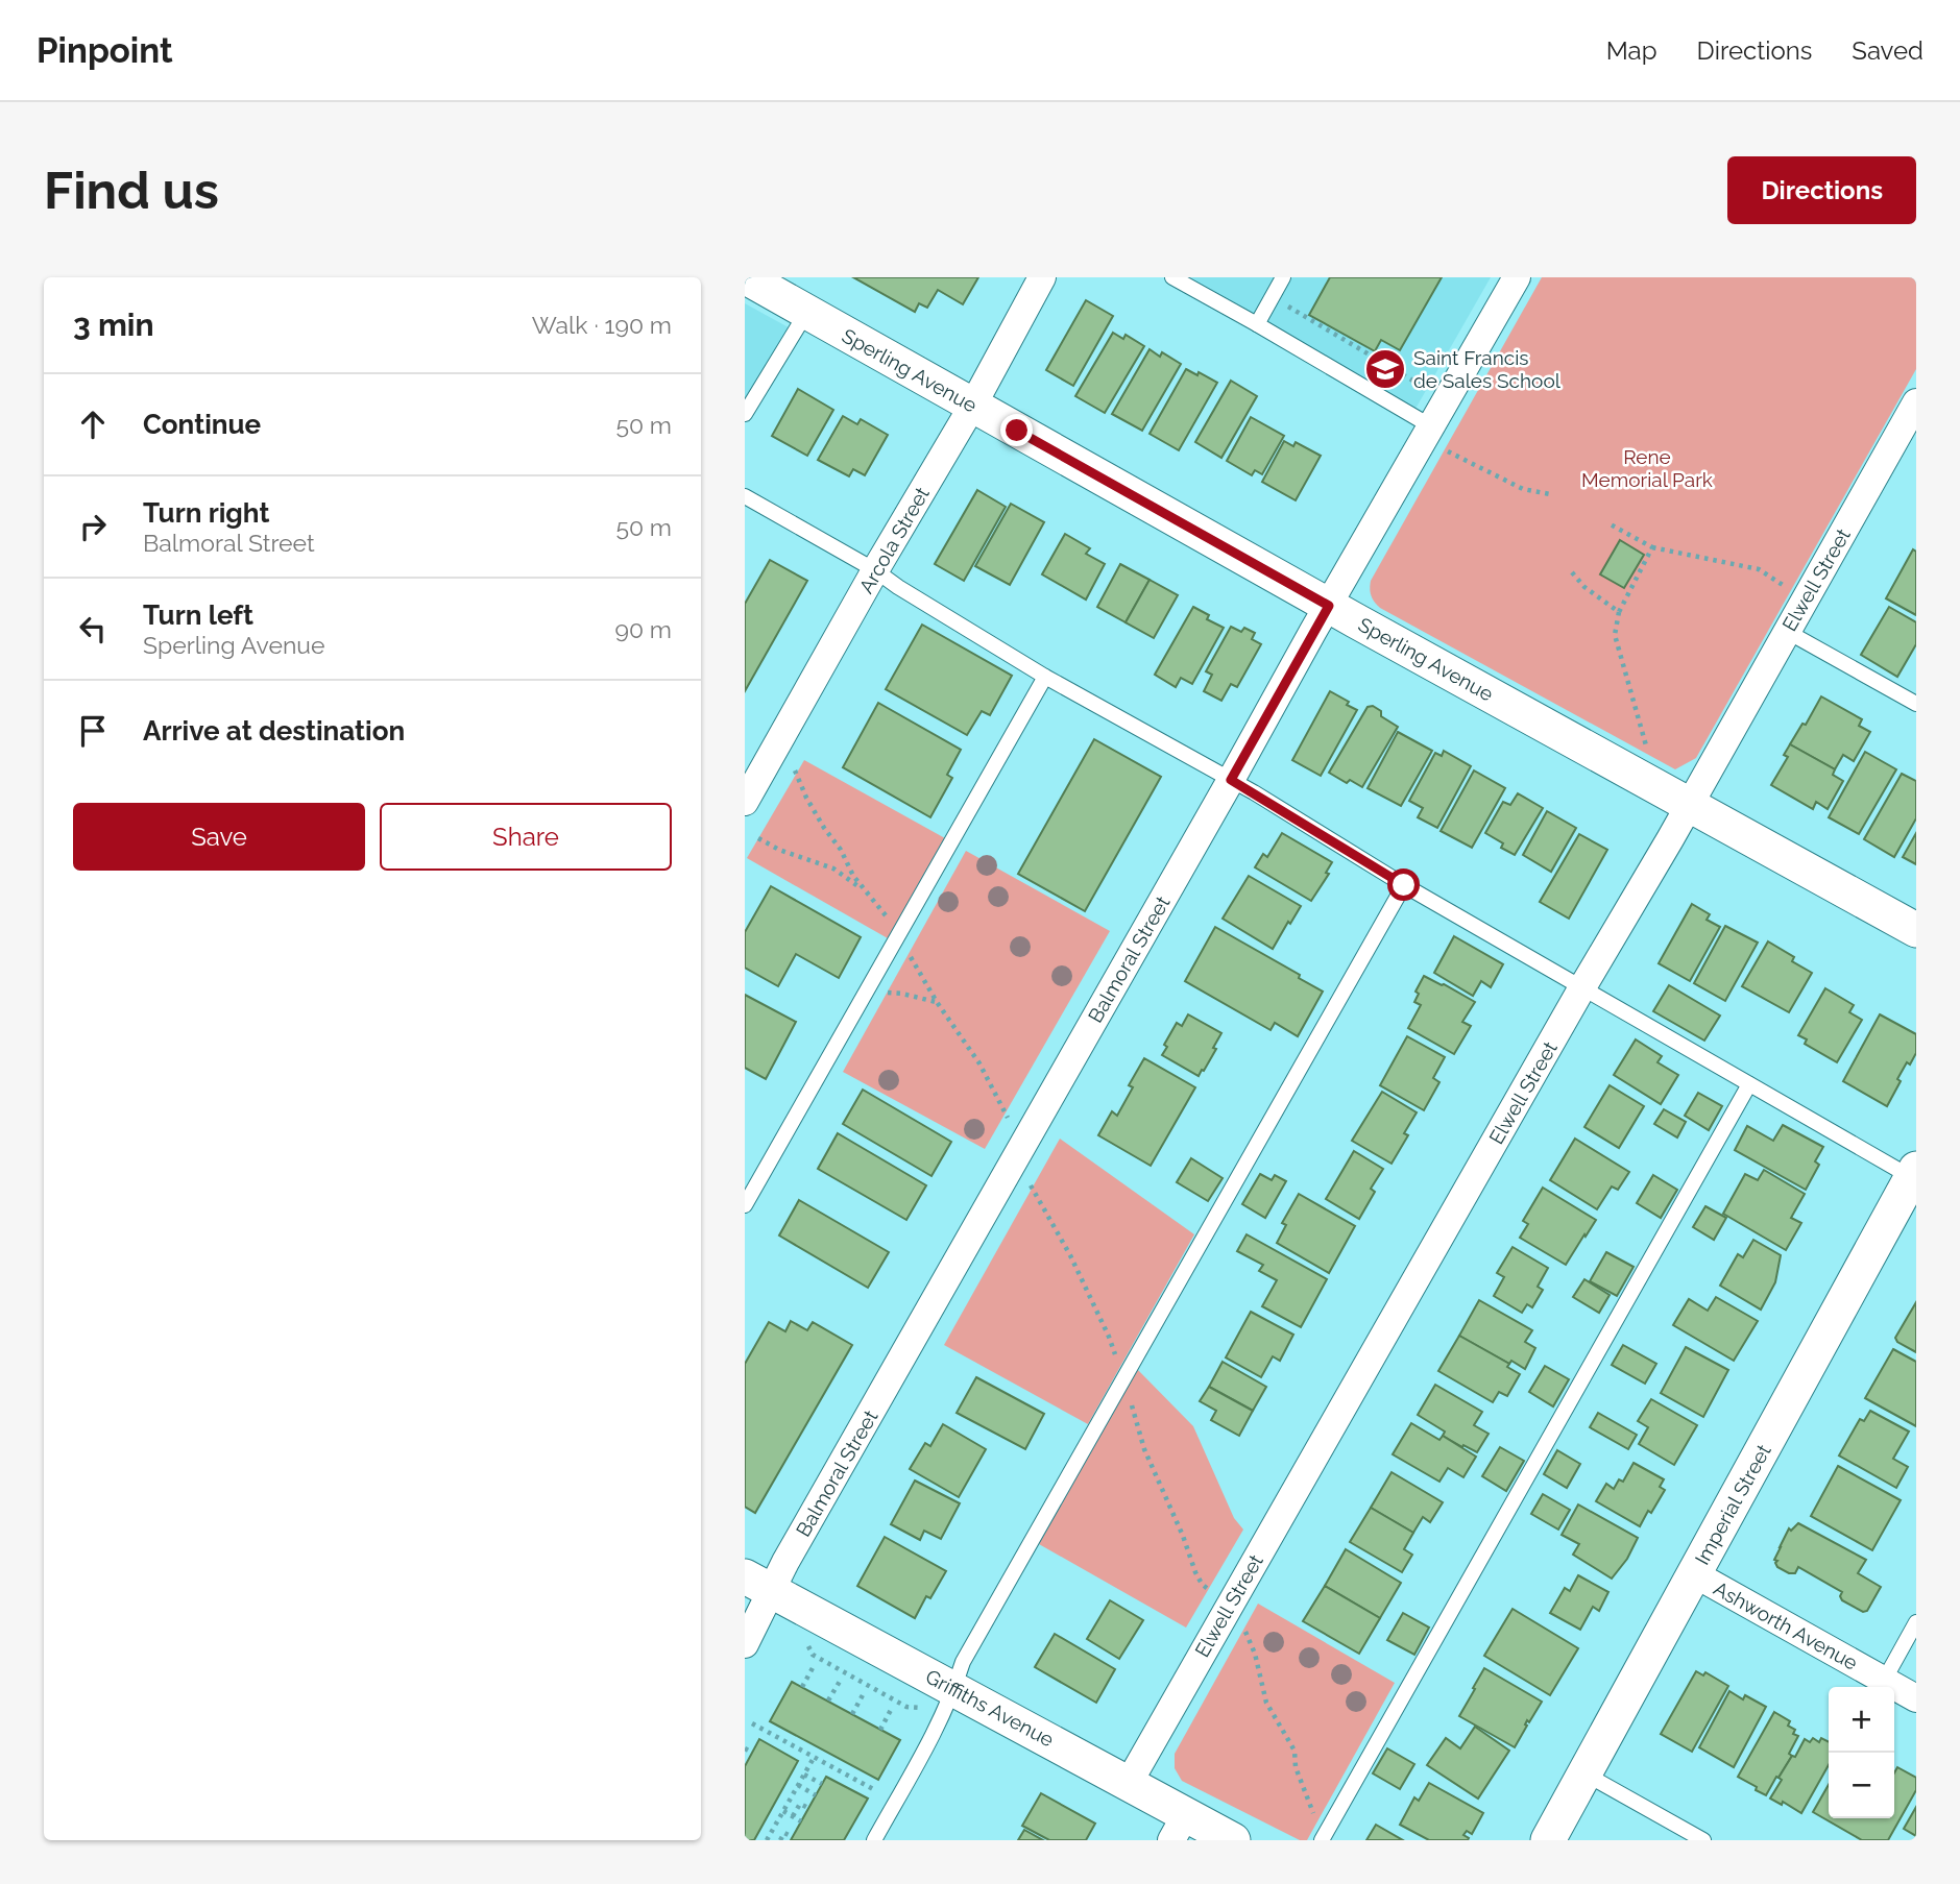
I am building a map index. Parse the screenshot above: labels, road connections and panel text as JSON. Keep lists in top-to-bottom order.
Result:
{
  "streets": {
    "street": [
      "Sperling Avenue",
      "Arcola Street",
      "Elwell Street",
      "Balmoral Street",
      "Imperial Street",
      "Ashworth Avenue",
      "Griffiths Avenue"
    ]
  },
  "crossings": [
    ["Sperling Avenue", "Arcola Street"],
    ["Sperling Avenue", "Elwell Street"],
    ["Sperling Avenue", "Balmoral Street"],
    ["Elwell Street", "Griffiths Avenue"],
    ["Balmoral Street", "Griffiths Avenue"],
    ["Imperial Street", "Ashworth Avenue"]
  ],
  "parks": ["Rene Memorial Park"],
  "places": {
    "school or university": ["Saint Francis de Sales School"]
  },
  "page": {
    "header": "Pinpoint",
    "nav": ["Map", "Directions", "Saved"],
    "buttons": [
      "Directions",
      ["Save", "Share"]
    ],
    "title": "Find us",
    "heading": ["3 min", "Walk · 190 m"],
    "list": [
      ["Continue", "50 m"],
      ["Turn right", "Balmoral Street", "50 m"],
      ["Turn left", "Sperling Avenue", "90 m"],
      "Arrive at destination"
    ],
    "map_buttons": ["+", "−"]
  }
}
